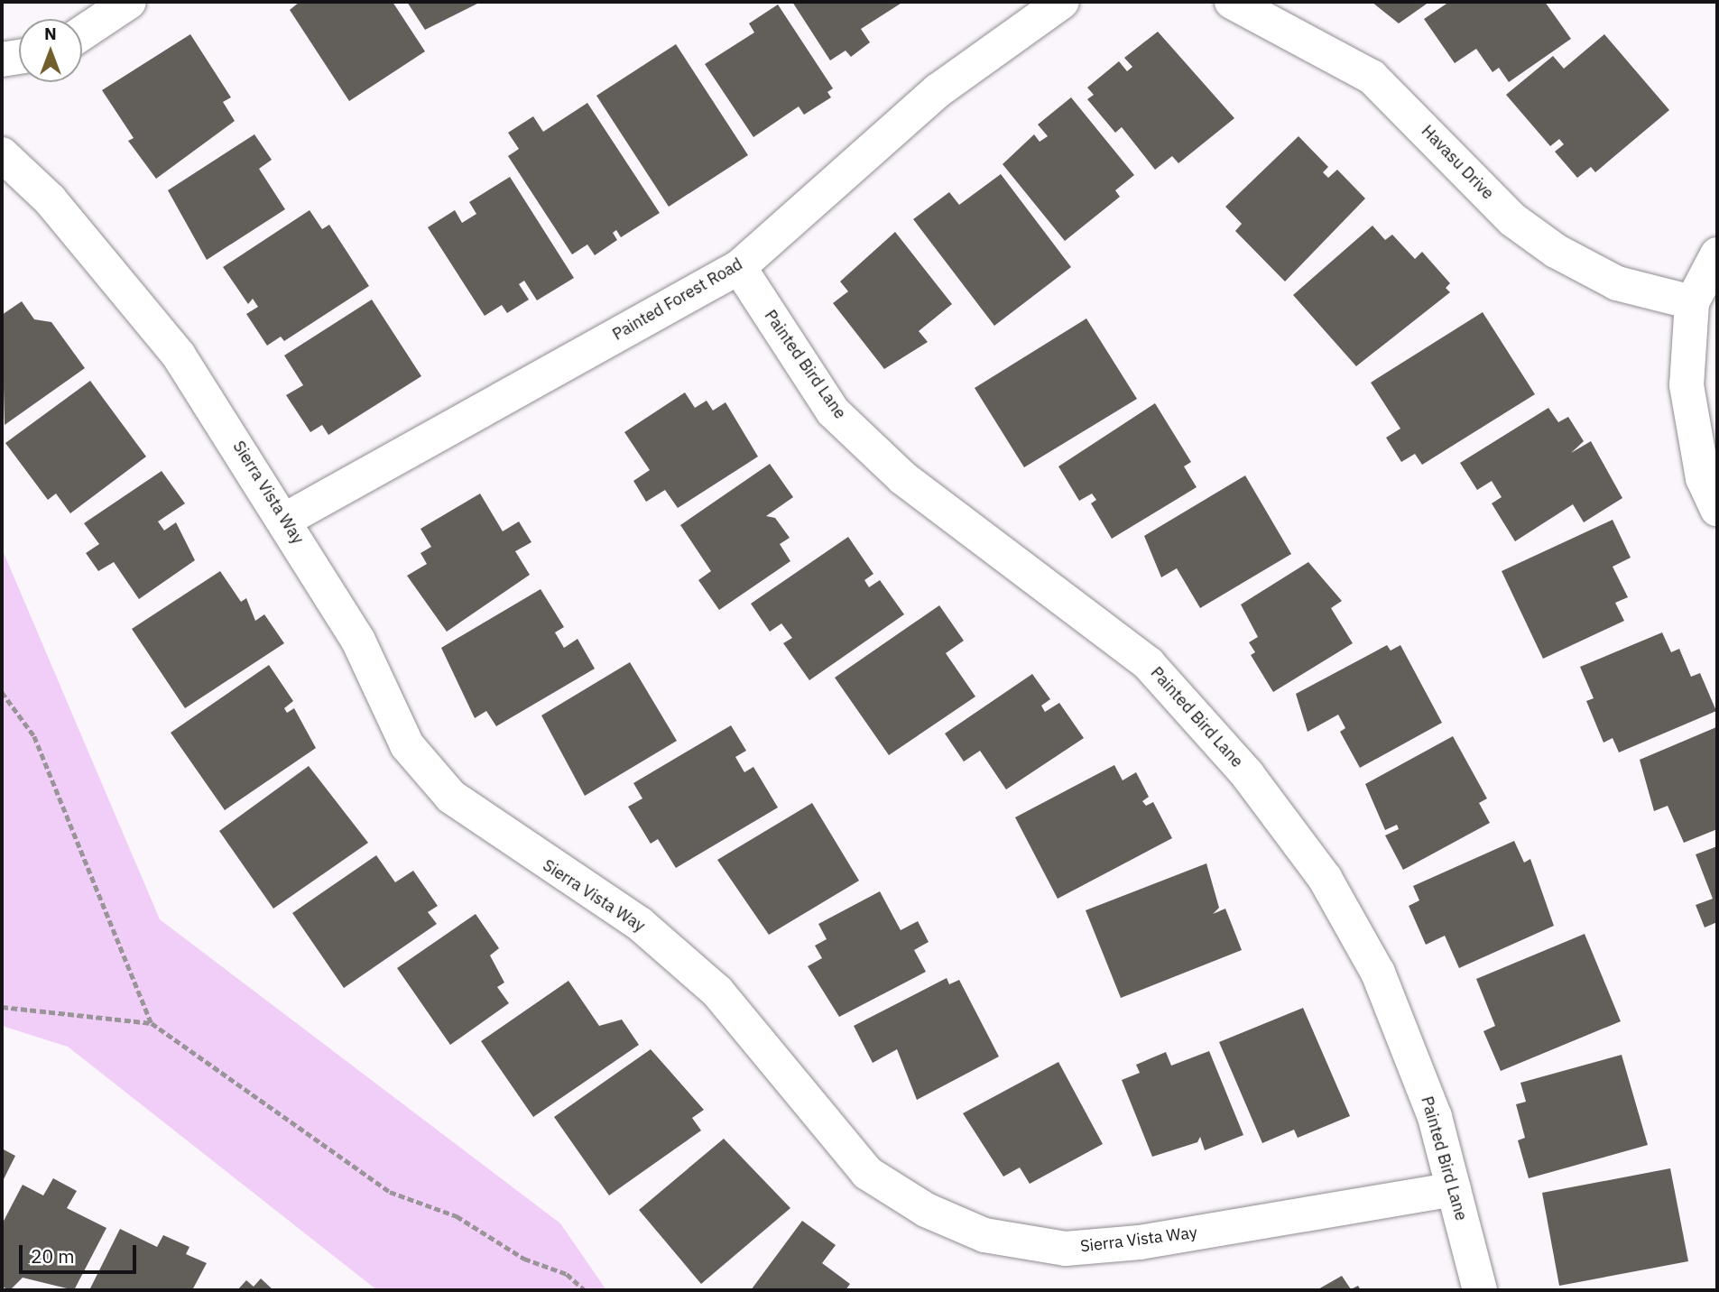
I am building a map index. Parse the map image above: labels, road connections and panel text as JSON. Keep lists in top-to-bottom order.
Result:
{
  "streets": {
    "street": [
      "Havasu Drive",
      "Painted Forest Road",
      "Painted Bird Lane",
      "Sierra Vista Way"
    ]
  },
  "crossings": [
    ["Painted Forest Road", "Painted Bird Lane"],
    ["Painted Forest Road", "Sierra Vista Way"],
    ["Painted Bird Lane", "Sierra Vista Way"]
  ],
  "scale_bar": "20 m",
  "north": "top"
}
